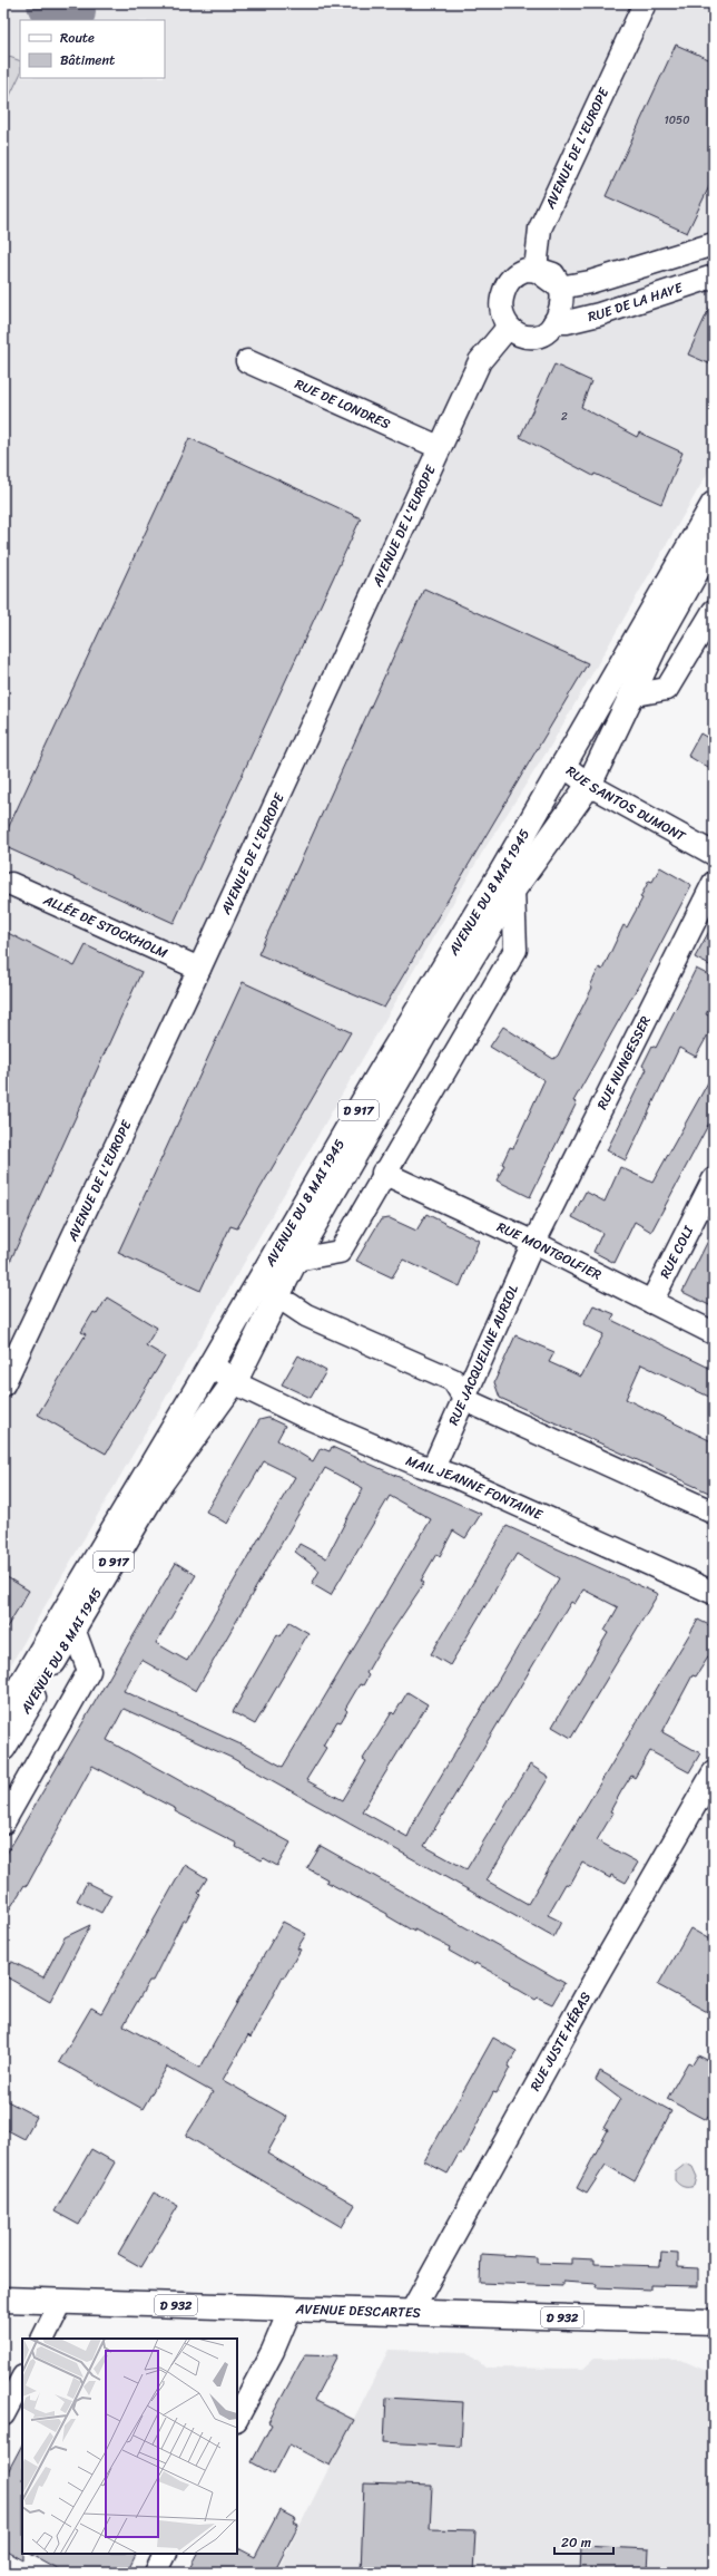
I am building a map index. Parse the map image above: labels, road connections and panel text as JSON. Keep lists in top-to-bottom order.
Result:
{
  "streets": {
    "main road": [
      "AVENUE DU 8 MAI 1945",
      "D 917",
      "D 932",
      "AVENUE DESCARTES"
    ],
    "street": [
      "AVENUE DE L'EUROPE",
      "RUE DE LA HAYE",
      "RUE DE LONDRES",
      "RUE SANTOS DUMONT",
      "ALLÉE DE STOCKHOLM",
      "RUE NUNGESSER",
      "RUE MONTGOLFIER",
      "RUE COLI",
      "RUE JACQUELINE AURIOL",
      "MAIL JEANNE FONTAINE",
      "RUE JUSTE HÉRAS"
    ]
  },
  "crossings": [
    ["AVENUE DE L'EUROPE", "RUE DE LA HAYE"],
    ["AVENUE DE L'EUROPE", "RUE DE LONDRES"],
    ["AVENUE DE L'EUROPE", "ALLÉE DE STOCKHOLM"],
    ["RUE SANTOS DUMONT", "AVENUE DU 8 MAI 1945"],
    ["AVENUE DU 8 MAI 1945", "MAIL JEANNE FONTAINE"],
    ["RUE NUNGESSER", "RUE MONTGOLFIER"],
    ["RUE NUNGESSER", "RUE JACQUELINE AURIOL"],
    ["RUE MONTGOLFIER", "RUE COLI"],
    ["RUE MONTGOLFIER", "RUE JACQUELINE AURIOL"],
    ["RUE JACQUELINE AURIOL", "MAIL JEANNE FONTAINE"],
    ["RUE JUSTE HÉRAS", "AVENUE DESCARTES"]
  ],
  "house_numbers": ["1050", "2"],
  "legend": ["Route", "Bâtiment"],
  "scale_bar": "20 m"
}
